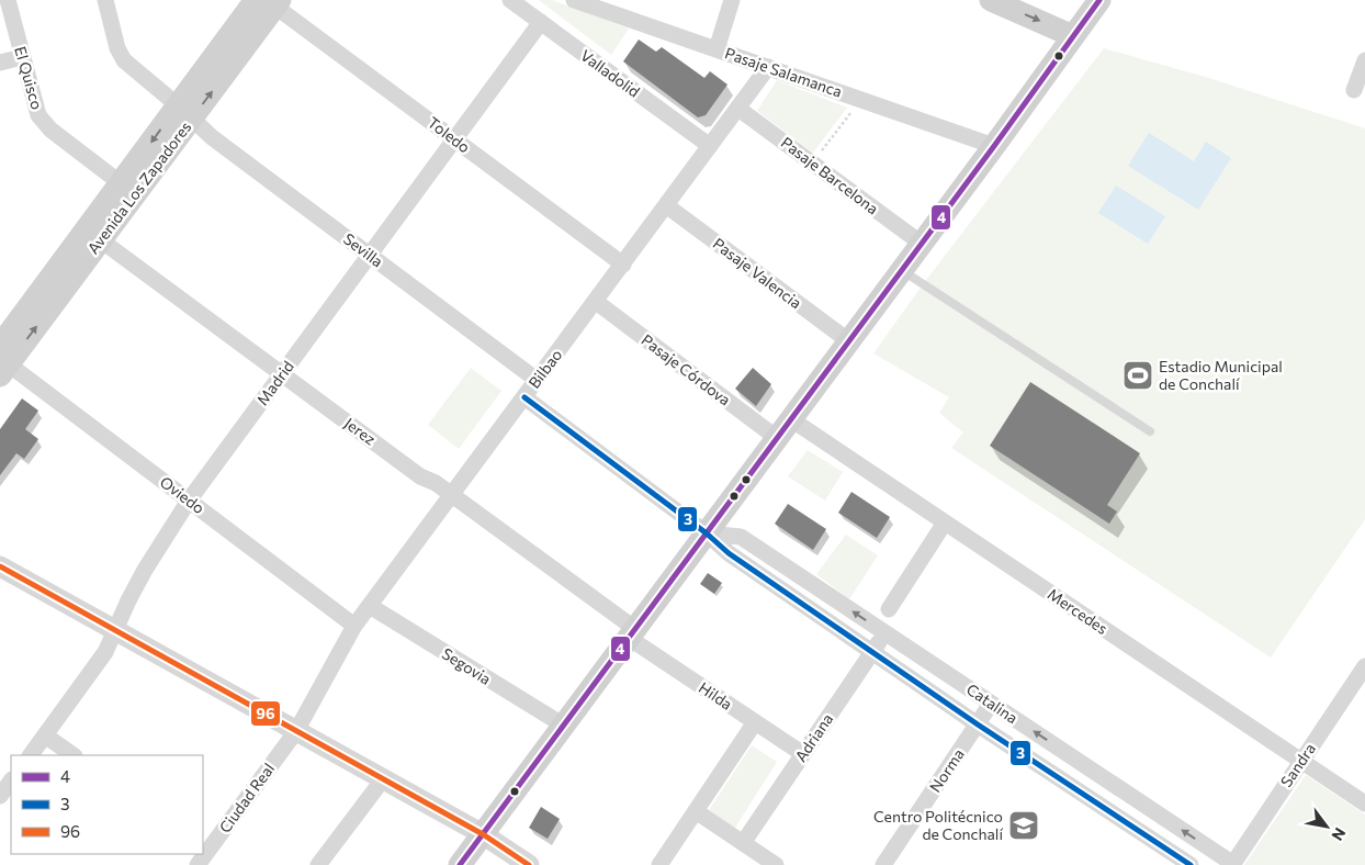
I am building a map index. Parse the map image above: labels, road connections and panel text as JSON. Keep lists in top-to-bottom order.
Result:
{
  "streets": {
    "main road": ["Avenida Los Zapadores"],
    "street": [
      "Pasaje Salamanca",
      "Valladolid",
      "El Quisco",
      "Toledo",
      "Pasaje Barcelona",
      "Sevilla",
      "Pasaje Valencia",
      "Bilbao",
      "Pasaje Córdova",
      "Madrid",
      "Jerez",
      "Oviedo",
      "Mercedes",
      "Segovia",
      "Hilda",
      "Catalina",
      "Adriana",
      "Sandra",
      "Norma",
      "Ciudad Real"
    ]
  },
  "crossings": [
    ["Pasaje Salamanca", "Bilbao"],
    ["Valladolid", "Bilbao"],
    ["Valladolid", "Madrid"],
    ["El Quisco", "Avenida Los Zapadores"],
    ["Toledo", "Avenida Los Zapadores"],
    ["Toledo", "Bilbao"],
    ["Toledo", "Madrid"],
    ["Pasaje Barcelona", "Bilbao"],
    ["Avenida Los Zapadores", "Sevilla"],
    ["Avenida Los Zapadores", "Jerez"],
    ["Avenida Los Zapadores", "Oviedo"],
    ["Sevilla", "Bilbao"],
    ["Sevilla", "Madrid"],
    ["Pasaje Valencia", "Bilbao"],
    ["Bilbao", "Pasaje Córdova"],
    ["Bilbao", "Jerez"],
    ["Bilbao", "Oviedo"],
    ["Bilbao", "Segovia"],
    ["Bilbao", "Ciudad Real"],
    ["Madrid", "Jerez"],
    ["Madrid", "Oviedo"],
    ["Jerez", "Hilda"],
    ["Mercedes", "Sandra"],
    ["Hilda", "Adriana"],
    ["Catalina", "Adriana"],
    ["Catalina", "Sandra"],
    ["Catalina", "Norma"]
  ],
  "places": {
    "sports": ["Estadio Municipal de Conchalí"],
    "school or university": ["Centro Politécnico de Conchalí"]
  },
  "lines": ["transit line 4", "transit line 3", "transit line 96"],
  "legend": ["4", "3", "96"],
  "north": "bottom right"
}
